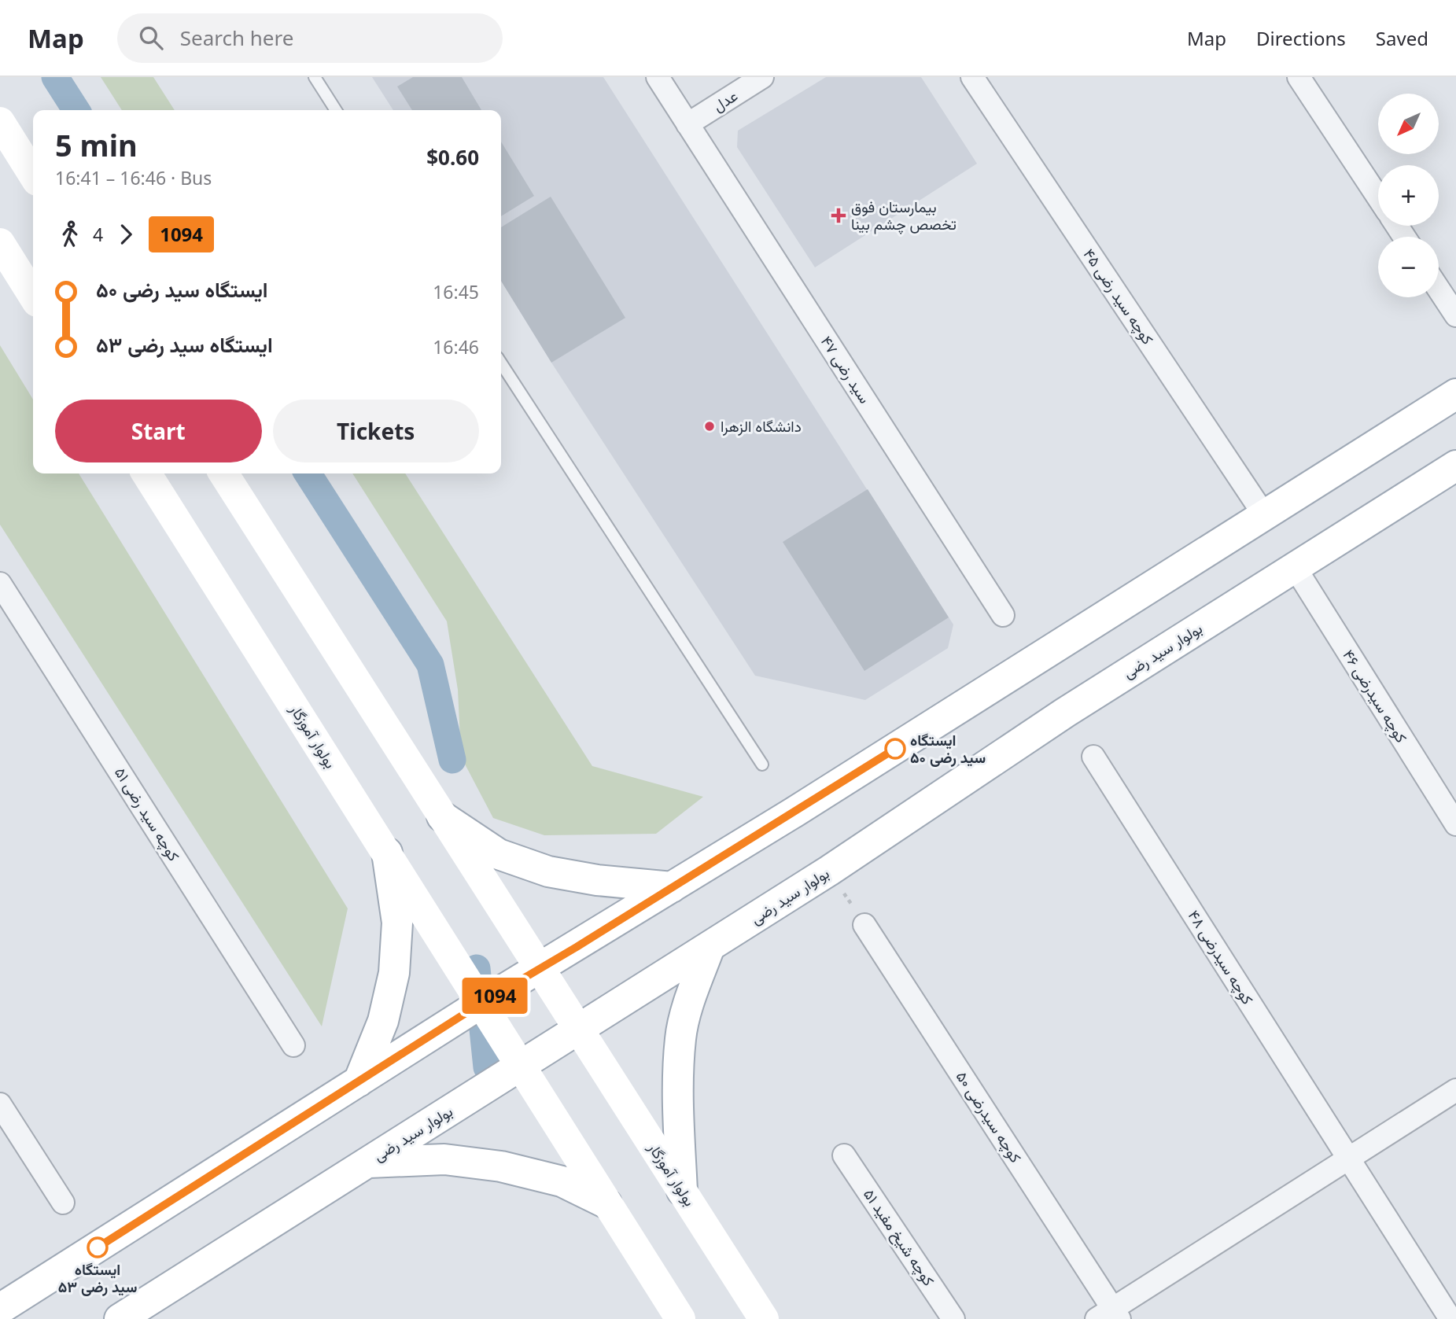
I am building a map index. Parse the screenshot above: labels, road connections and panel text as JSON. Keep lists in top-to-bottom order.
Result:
{
  "streets": {
    "main road": ["بولوار سید رضی", "بولوار آموزگار"],
    "street": [
      "عدل",
      "کوچه سید رضی ۴۵",
      "سید رضی ۴۷",
      "کوچه سیدرضی ۴۶",
      "کوچه سید رضی ۵۱",
      "کوچه سیدرضی ۴۸",
      "کوچه سیدرضی ۵۰",
      "کوچه شیخ مفید ۵۱"
    ]
  },
  "crossings": [
    ["عدل", "سید رضی ۴۷"],
    ["بولوار سید رضی", "کوچه سیدرضی ۴۶"],
    ["بولوار سید رضی", "بولوار آموزگار"]
  ],
  "places": {
    "health": ["بیمارستان فوق تخصص چشم بینا"],
    "other": ["دانشگاه الزهرا", "ایستگاه سید رضی ۵۰", "ایستگاه سید رضی ۵۳"]
  },
  "lines": ["bus line 1094"],
  "north": "bottom left",
  "page": {
    "header": "Map",
    "search": "Search here",
    "nav": ["Map", "Directions", "Saved"],
    "on_map": "1094",
    "map_buttons": ["+", "−"],
    "heading": ["5 min", "16:41 – 16:46 · Bus", "$0.60"],
    "legs": ["4", "1094"],
    "list": [
      {
        "name": "ایستگاه سید رضی ۵۰",
        "value": "16:45"
      },
      {
        "name": "ایستگاه سید رضی ۵۳",
        "value": "16:46"
      }
    ],
    "buttons": ["Start", "Tickets"]
  }
}
